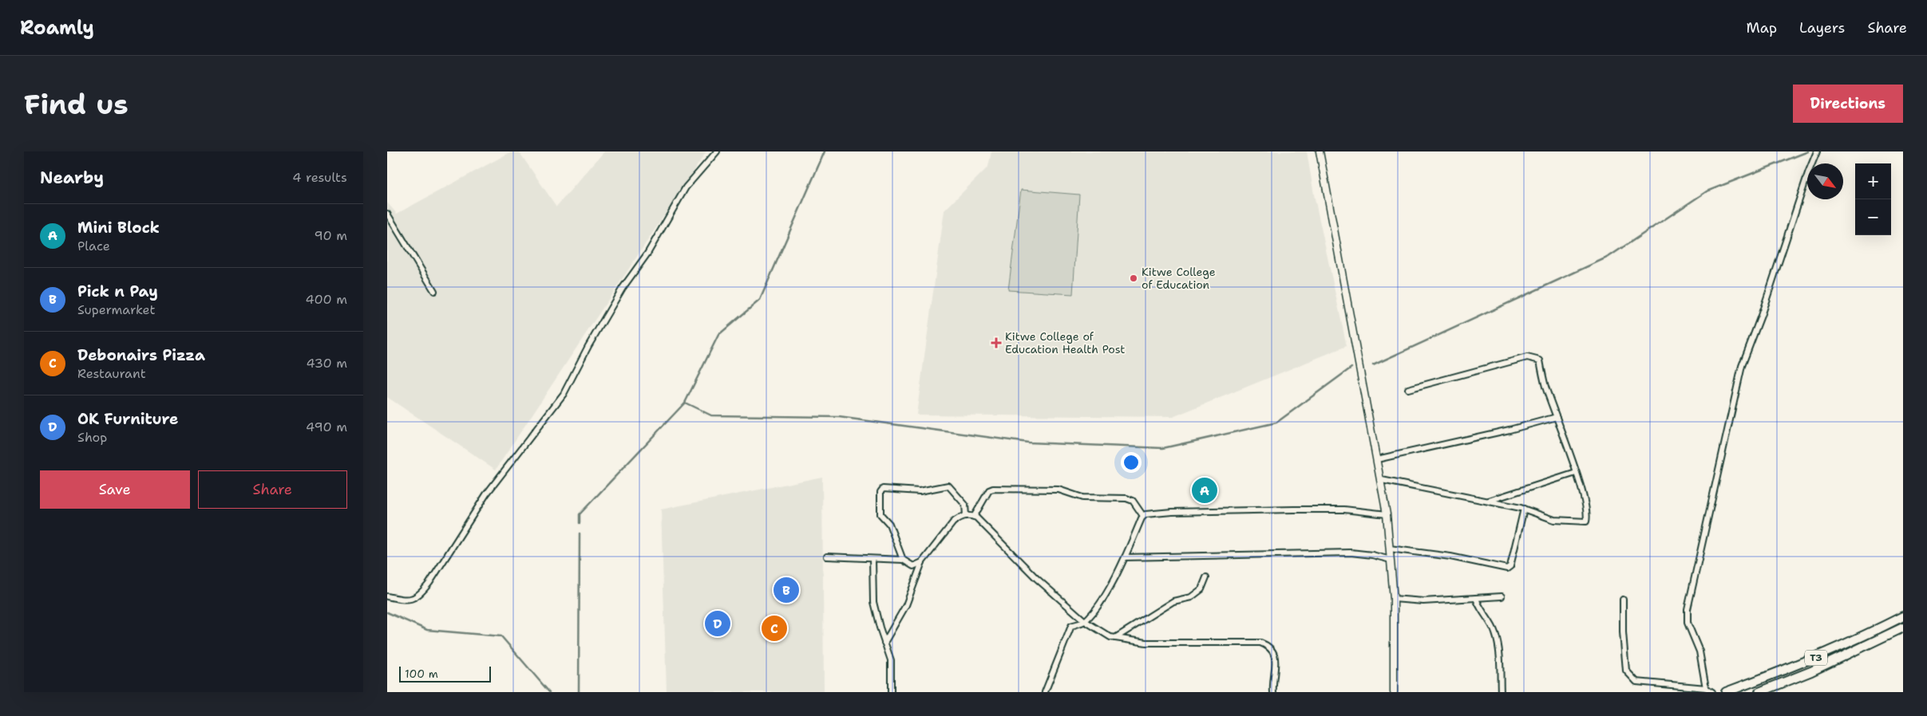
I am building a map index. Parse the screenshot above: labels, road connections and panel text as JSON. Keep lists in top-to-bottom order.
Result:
{
  "streets": {
    "highway": ["T3"]
  },
  "places": {
    "other": ["Kitwe College of Education"],
    "health": ["Kitwe College of Education Health Post"]
  },
  "scale_bar": "100 m",
  "north": "bottom right",
  "page": {
    "header": "Roamly",
    "nav": ["Map", "Layers", "Share"],
    "buttons": [
      "Directions",
      ["Save", "Share"]
    ],
    "title": "Find us",
    "heading": ["Nearby", "4 results"],
    "map_buttons": ["+", "−"],
    "list": [
      {
        "mark": "A",
        "name": "Mini Block",
        "note": "Place",
        "value": "90 m"
      },
      {
        "mark": "B",
        "name": "Pick n Pay",
        "note": "Supermarket",
        "value": "400 m"
      },
      {
        "mark": "C",
        "name": "Debonairs Pizza",
        "note": "Restaurant",
        "value": "430 m"
      },
      {
        "mark": "D",
        "name": "OK Furniture",
        "note": "Shop",
        "value": "490 m"
      }
    ],
    "pins": [
      "A",
      "B",
      "D",
      "C"
    ],
    "scale": "100 m"
  }
}
